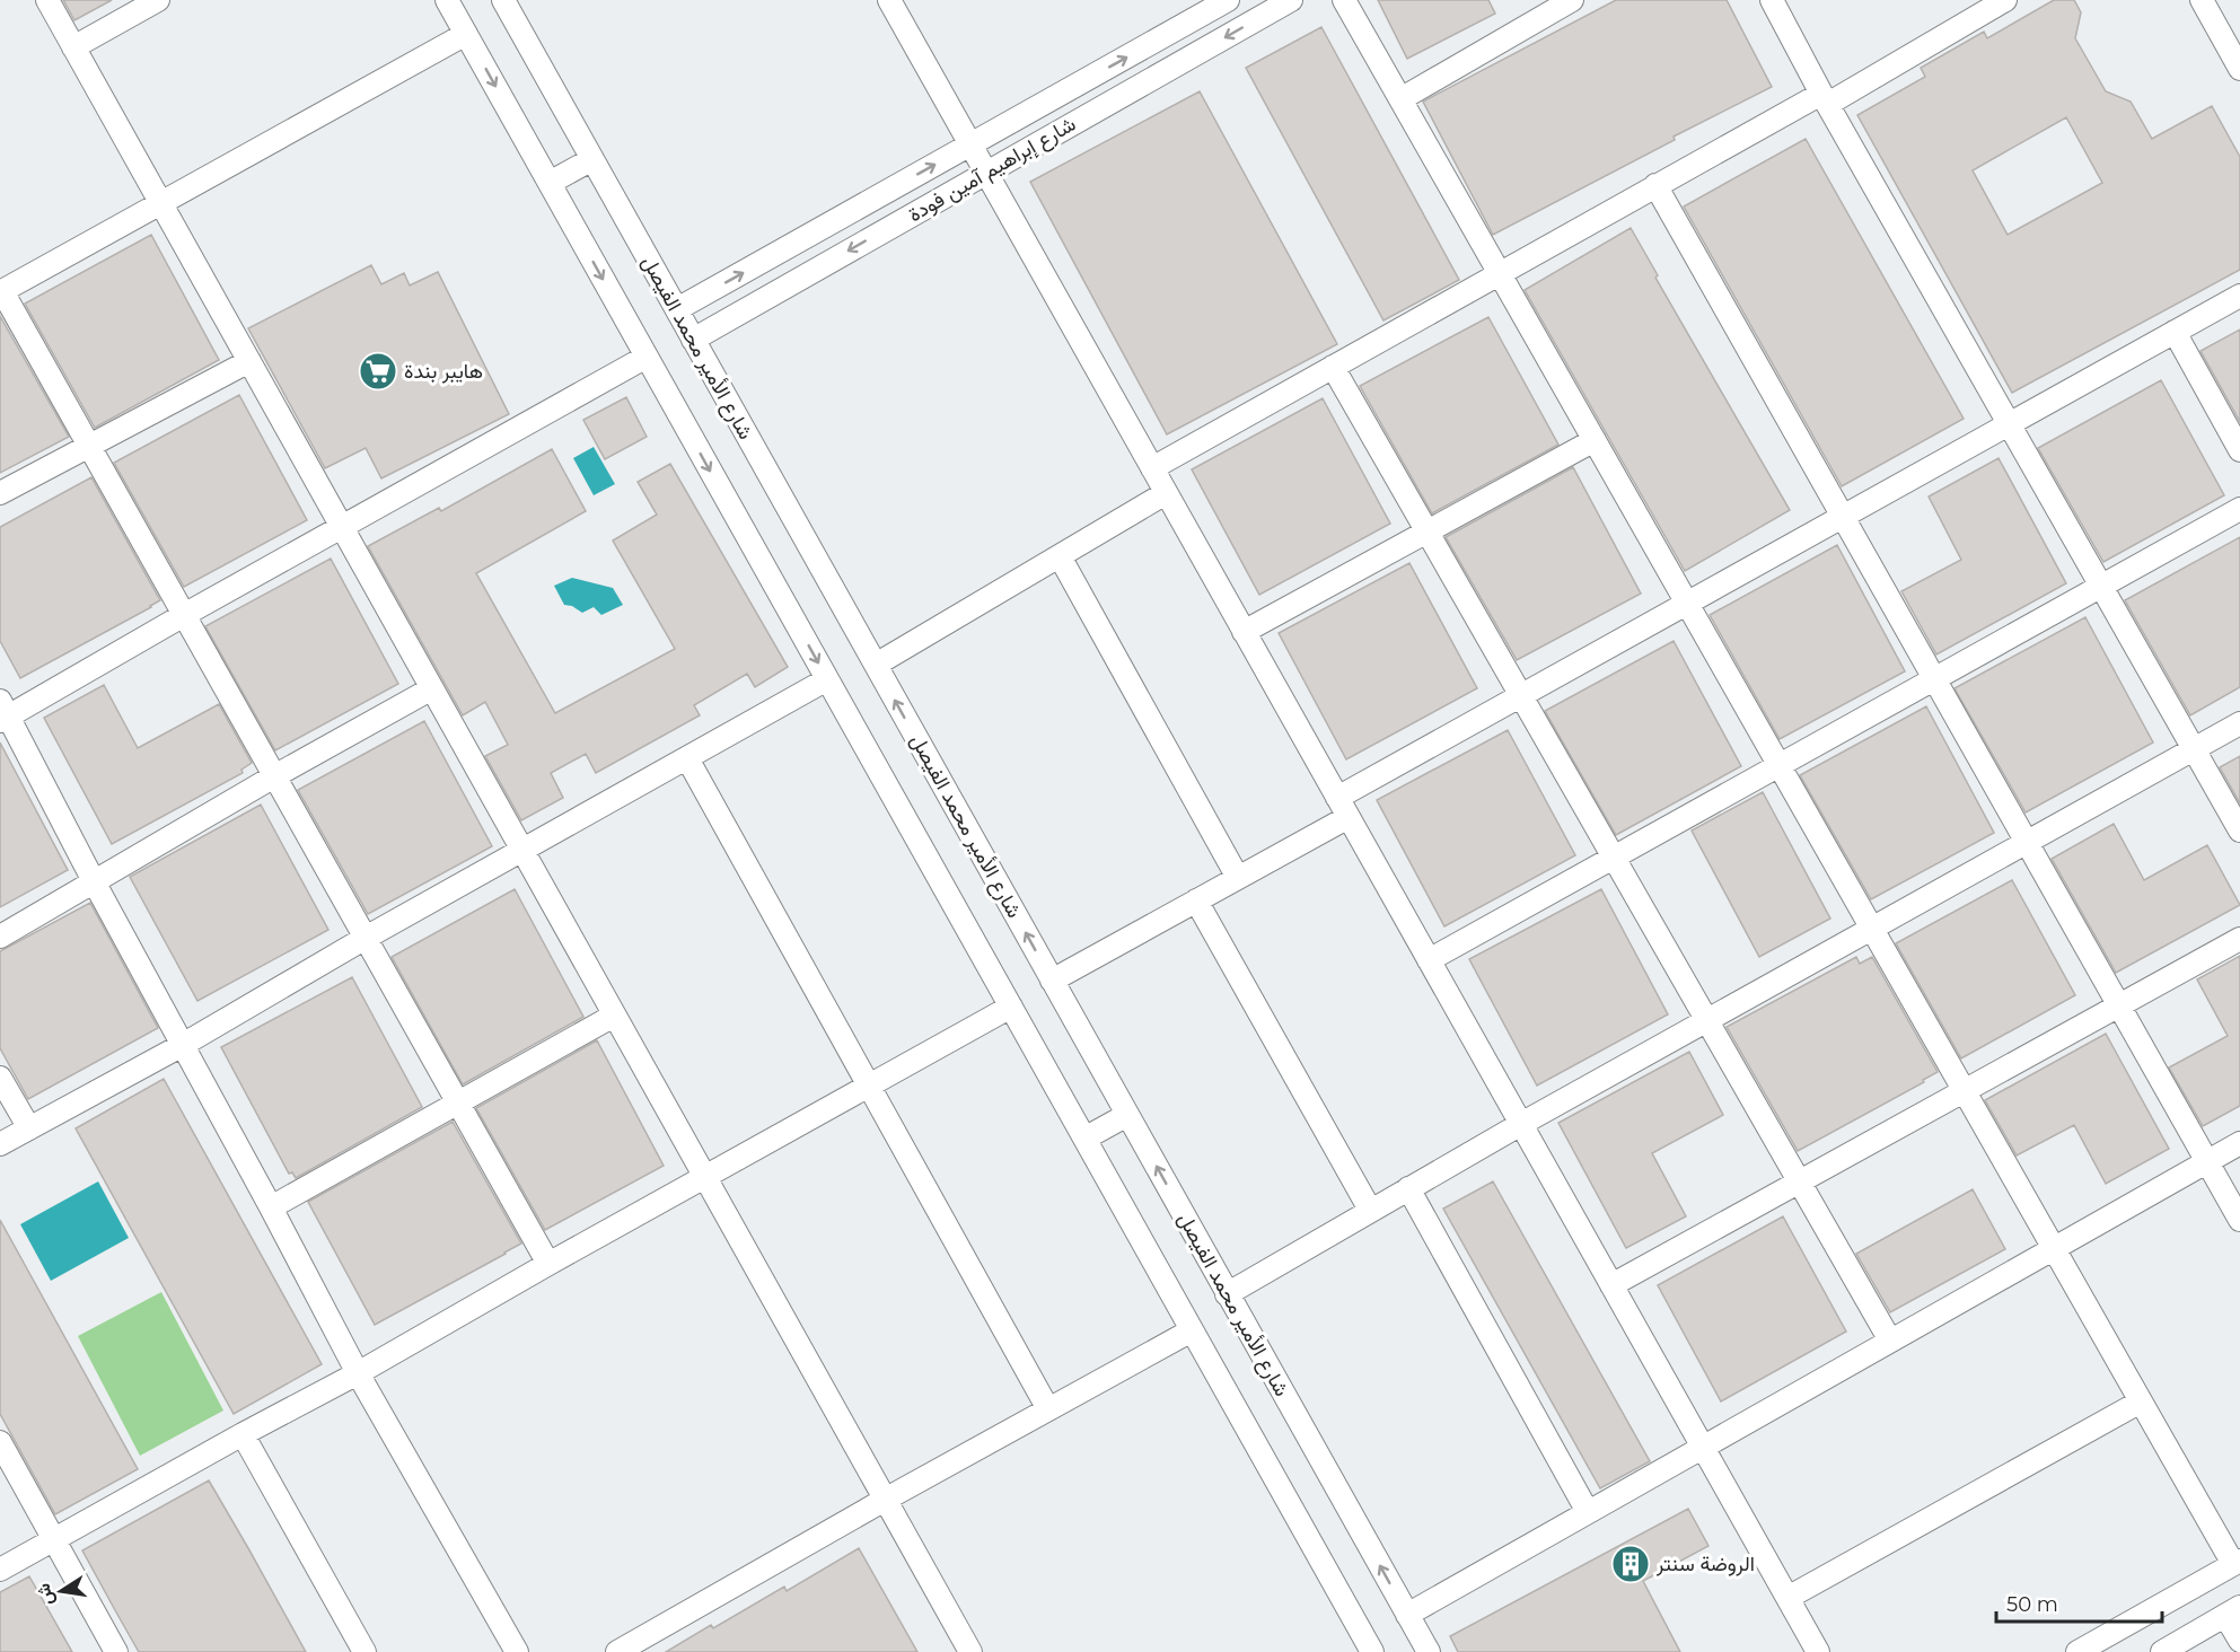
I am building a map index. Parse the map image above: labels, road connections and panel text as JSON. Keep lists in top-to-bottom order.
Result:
{
  "streets": {
    "street": ["شارع إبراهيم آمين فودة", "شارع الأمير محمد الفيصل"]
  },
  "crossings": [
    ["شارع إبراهيم آمين فودة", "شارع الأمير محمد الفيصل"]
  ],
  "places": {
    "supermarket": ["هايبر بندة"],
    "building": ["الروضة سنتر"]
  },
  "scale_bar": "50 m",
  "north": "left"
}
